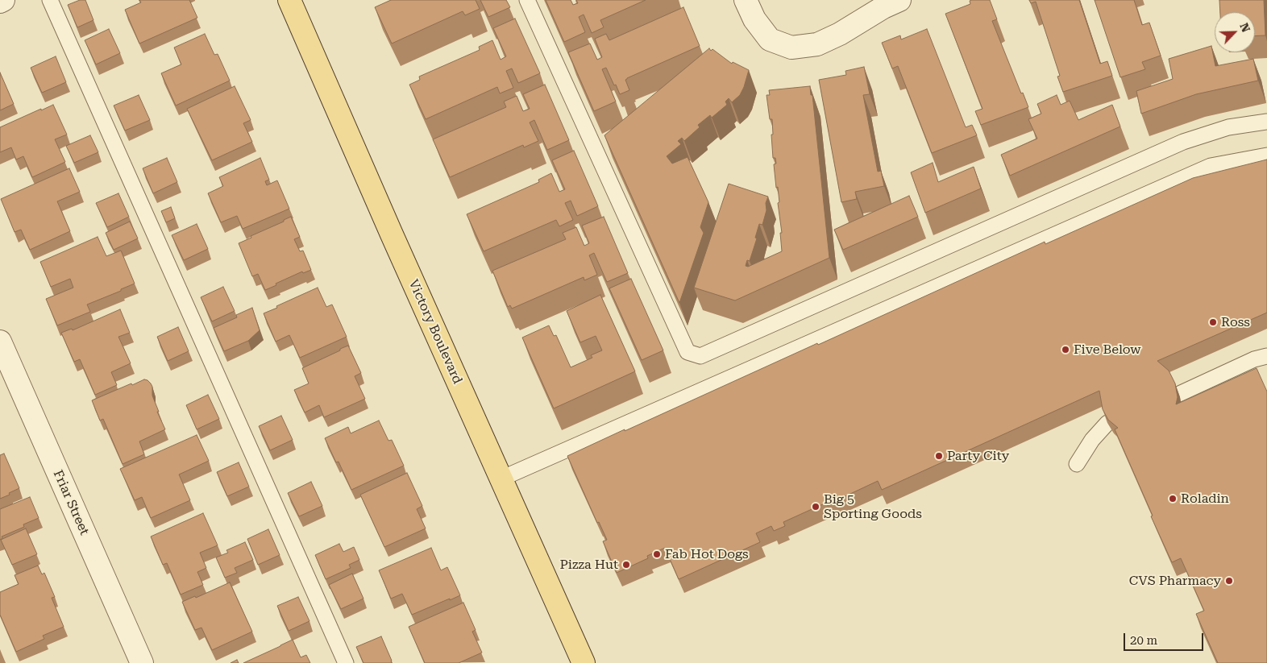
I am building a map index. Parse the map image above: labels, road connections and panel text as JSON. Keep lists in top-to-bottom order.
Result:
{
  "streets": {
    "main road": ["Victory Boulevard"],
    "street": ["Friar Street"]
  },
  "places": [
    "Ross",
    "Five Below",
    "Party City",
    "Roladin",
    "Big 5 Sporting Goods",
    "Fab Hot Dogs",
    "Pizza Hut",
    "CVS Pharmacy"
  ],
  "scale_bar": "20 m",
  "north": "top right"
}
